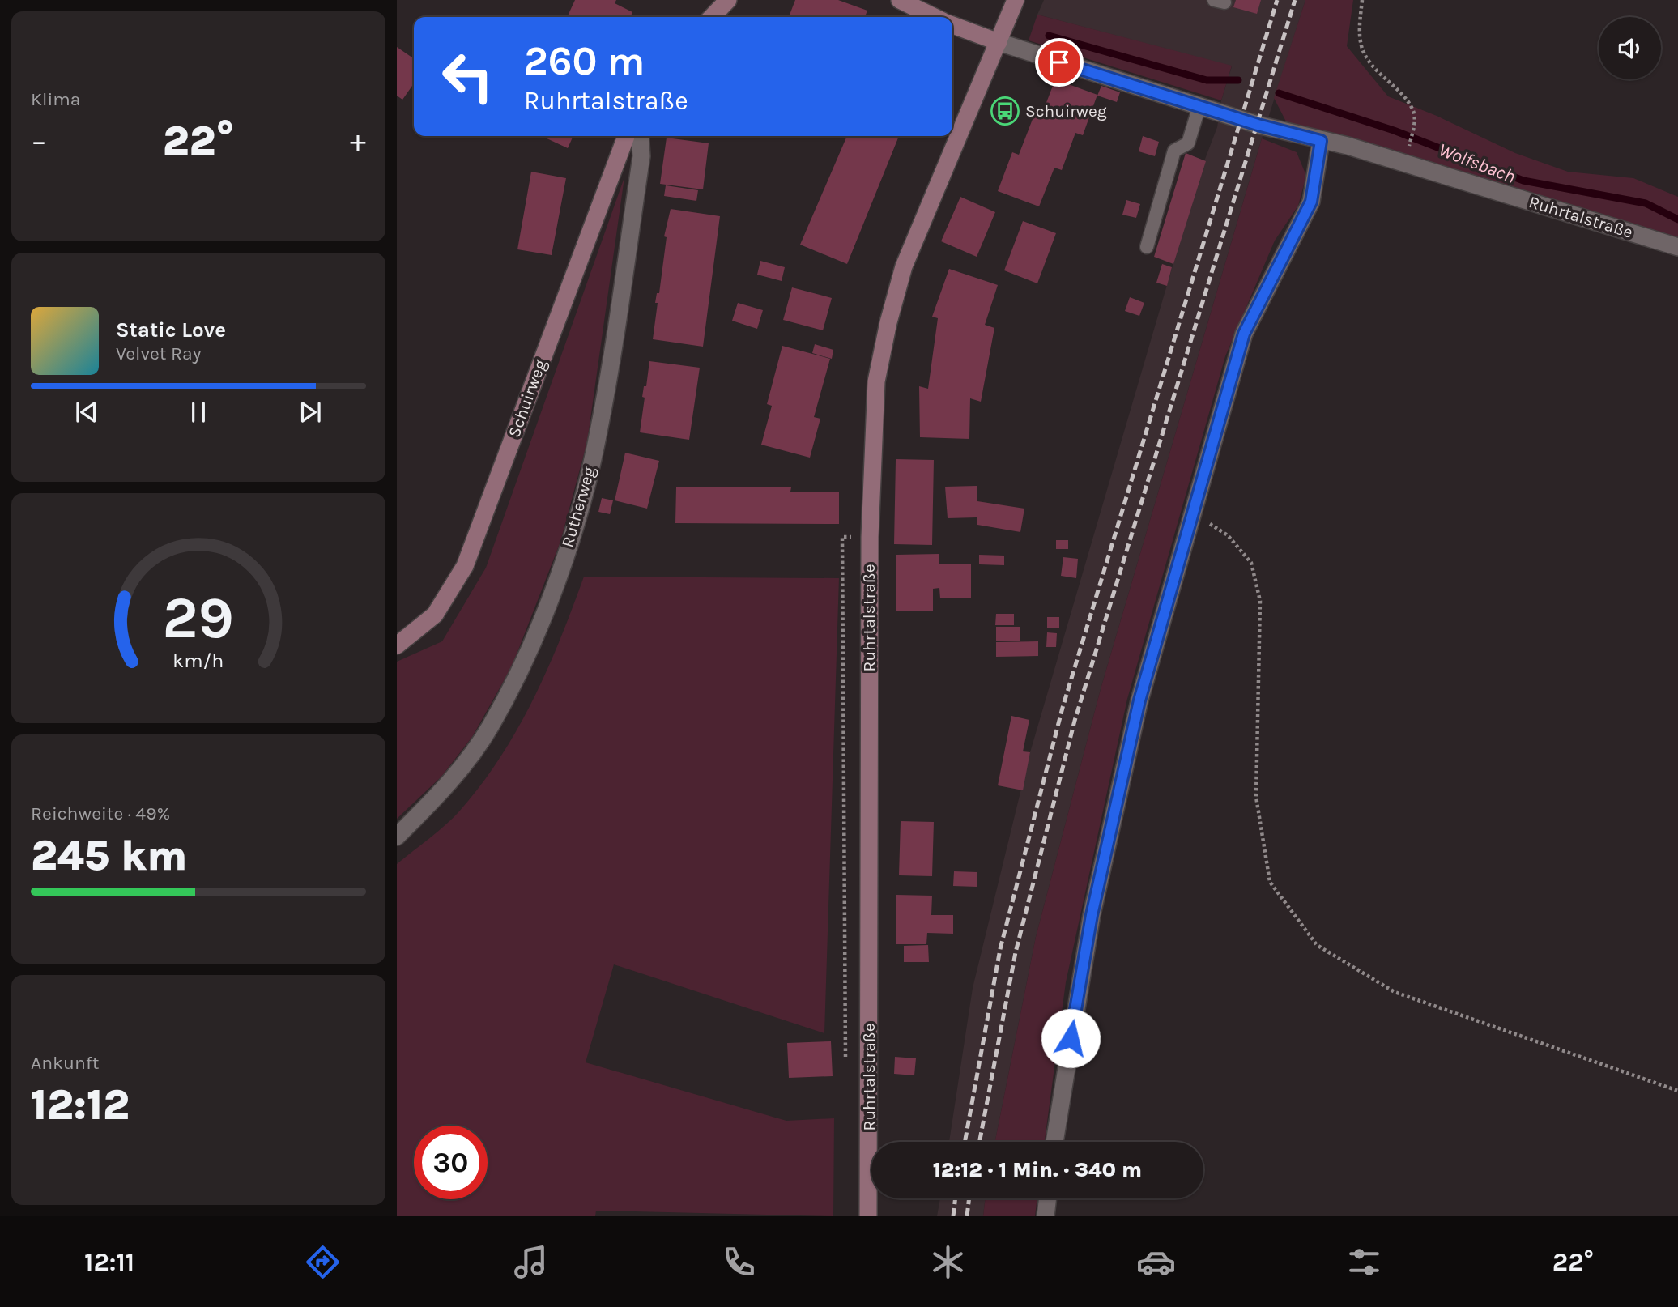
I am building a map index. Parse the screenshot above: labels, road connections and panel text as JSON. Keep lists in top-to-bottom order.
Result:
{
  "streets": {
    "main road": ["Ruhrtalstraße", "Schuirweg"],
    "street": ["Rutherweg"]
  },
  "water": ["Wolfsbach"],
  "places": {
    "bus stop": ["Schuirweg"]
  },
  "page": {
    "tile": [
      "Klima",
      ["Reichweite · 49%", "245 km"],
      ["Ankunft", "12:12"]
    ],
    "turn": ["260 m", "Ruhrtalstraße"],
    "heat": ["−", "22°", "+"],
    "song": ["Static Love", "Velvet Ray"],
    "limit": "30",
    "trip": "12:12 · 1 Min. · 340 m",
    "tabs": ["12:11", "22°"],
    "gauge": ["29", "km/h"]
  }
}
